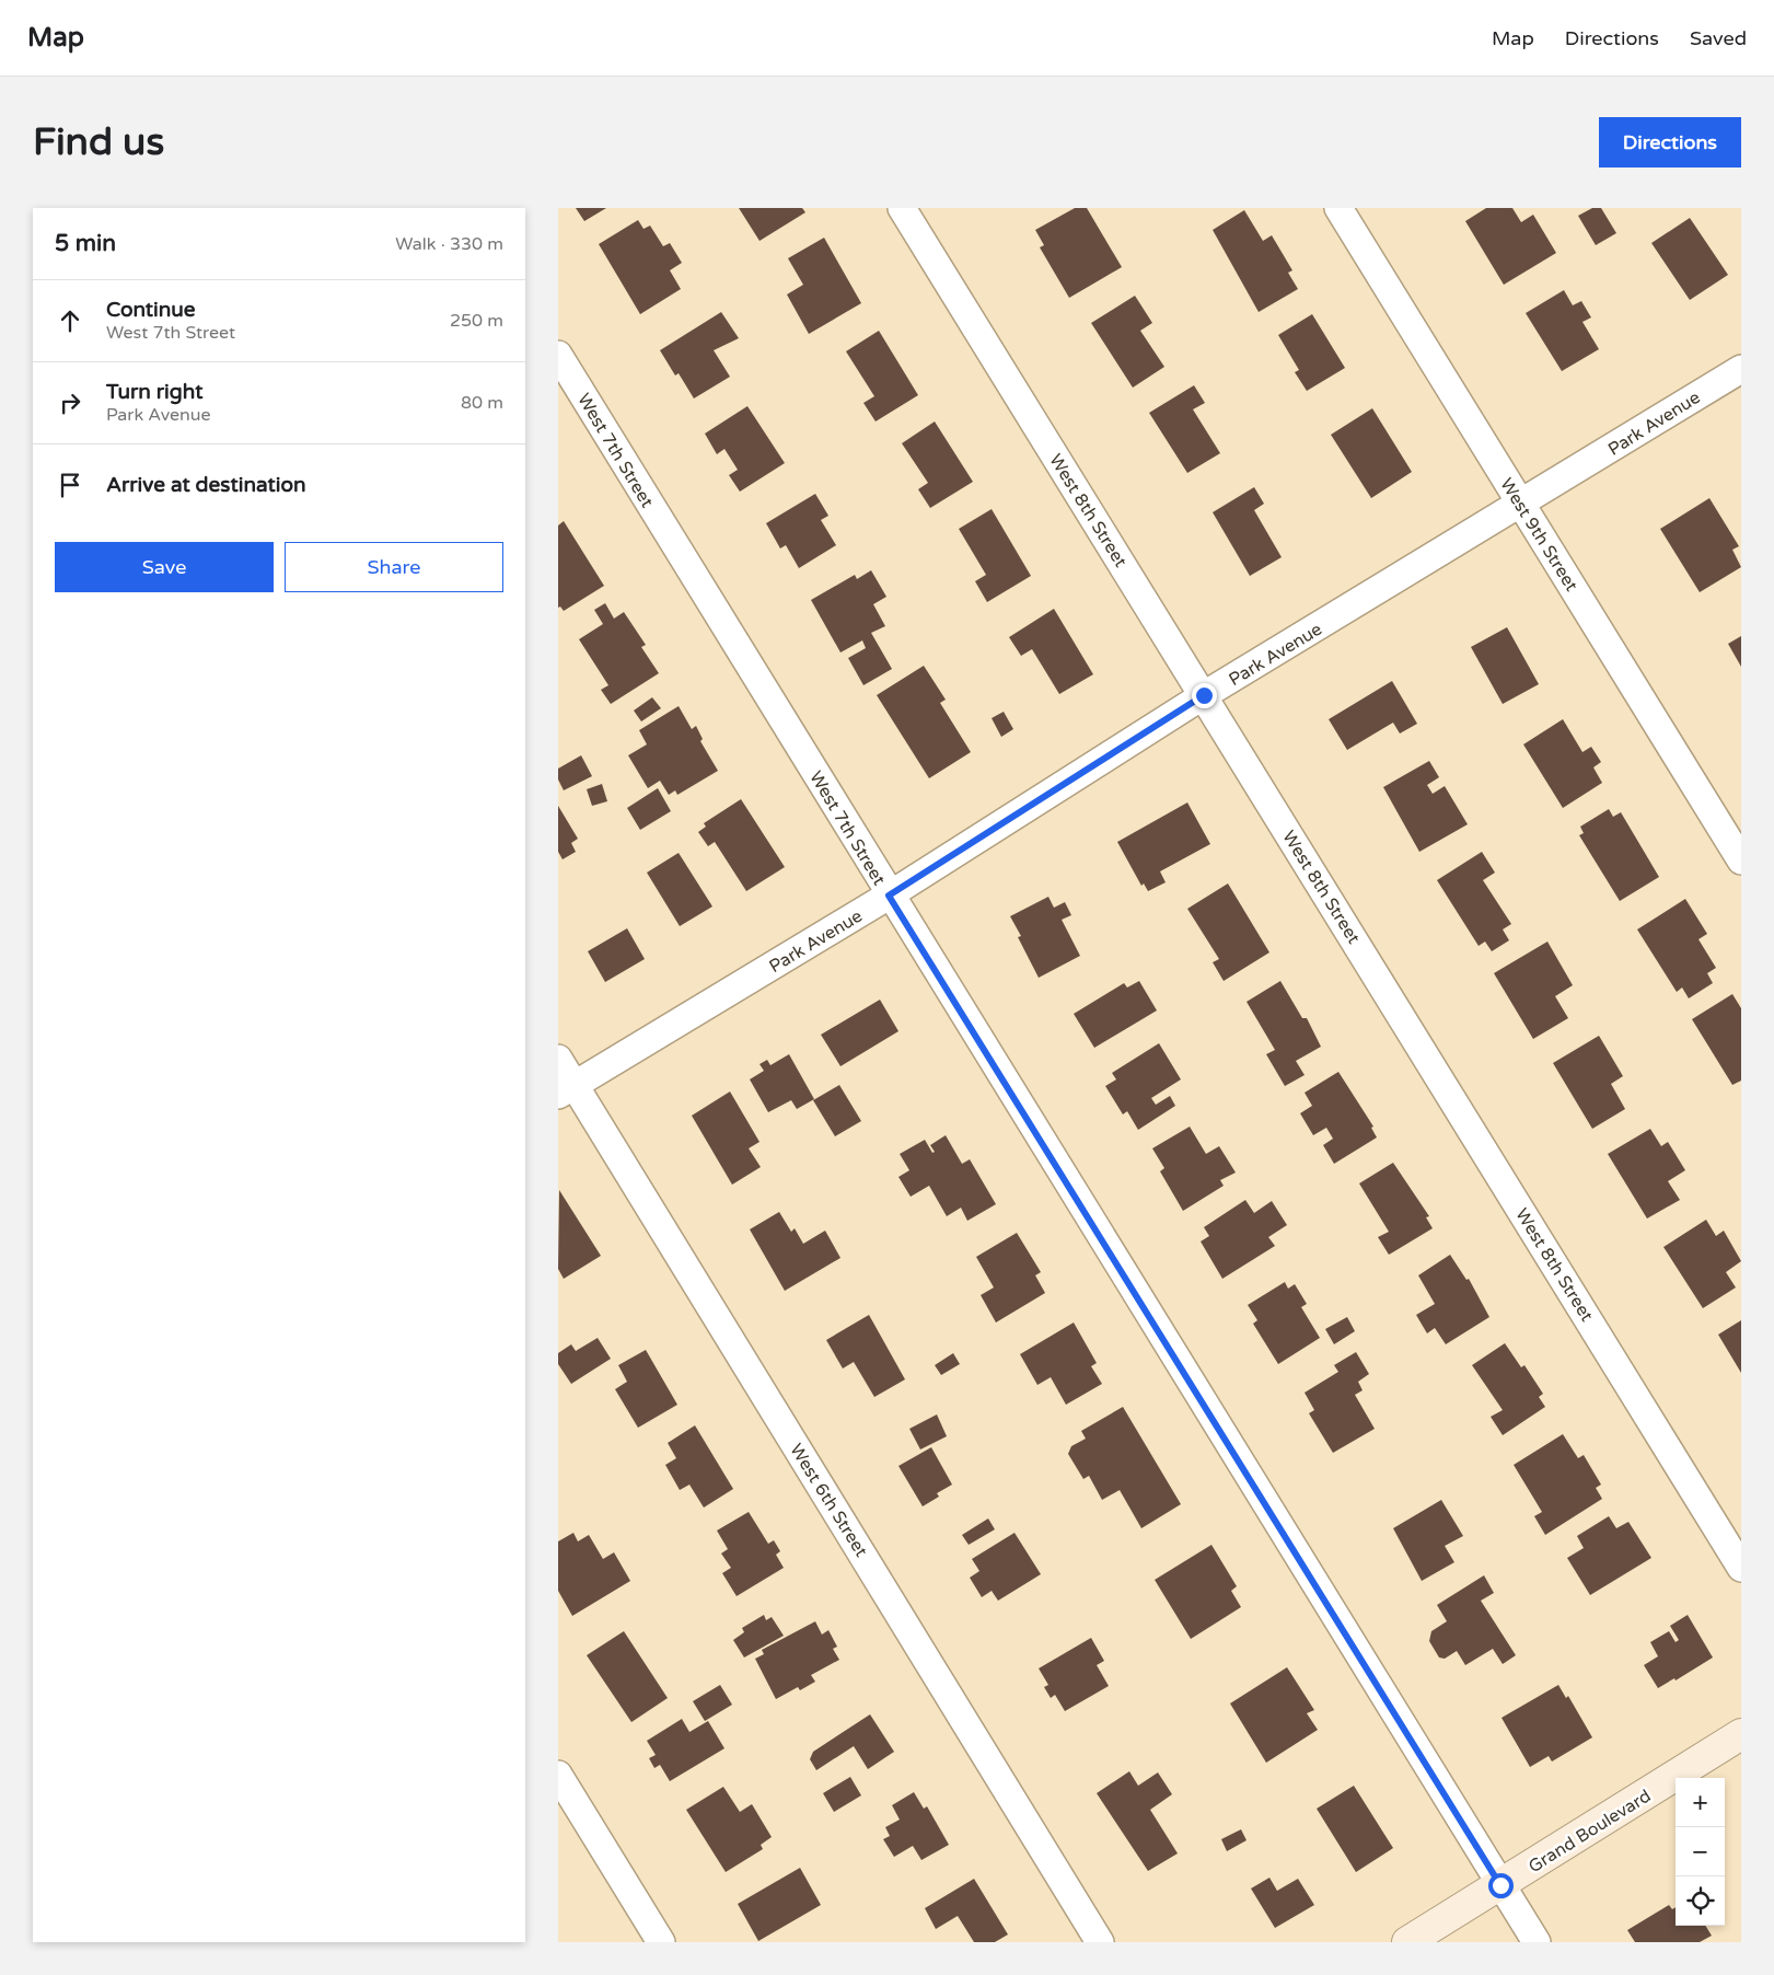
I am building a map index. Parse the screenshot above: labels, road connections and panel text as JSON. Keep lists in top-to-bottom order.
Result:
{
  "streets": {
    "street": [
      "Park Avenue",
      "West 7th Street",
      "West 8th Street",
      "West 9th Street",
      "West 6th Street",
      "Grand Boulevard"
    ]
  },
  "crossings": [
    ["Park Avenue", "West 7th Street"],
    ["Park Avenue", "West 8th Street"],
    ["Park Avenue", "West 9th Street"],
    ["Park Avenue", "West 6th Street"],
    ["West 7th Street", "Grand Boulevard"]
  ],
  "page": {
    "header": "Map",
    "nav": ["Map", "Directions", "Saved"],
    "buttons": [
      "Directions",
      ["Save", "Share"]
    ],
    "title": "Find us",
    "heading": ["5 min", "Walk · 330 m"],
    "list": [
      ["Continue", "West 7th Street", "250 m"],
      ["Turn right", "Park Avenue", "80 m"],
      "Arrive at destination"
    ],
    "map_buttons": ["+", "−"]
  }
}
